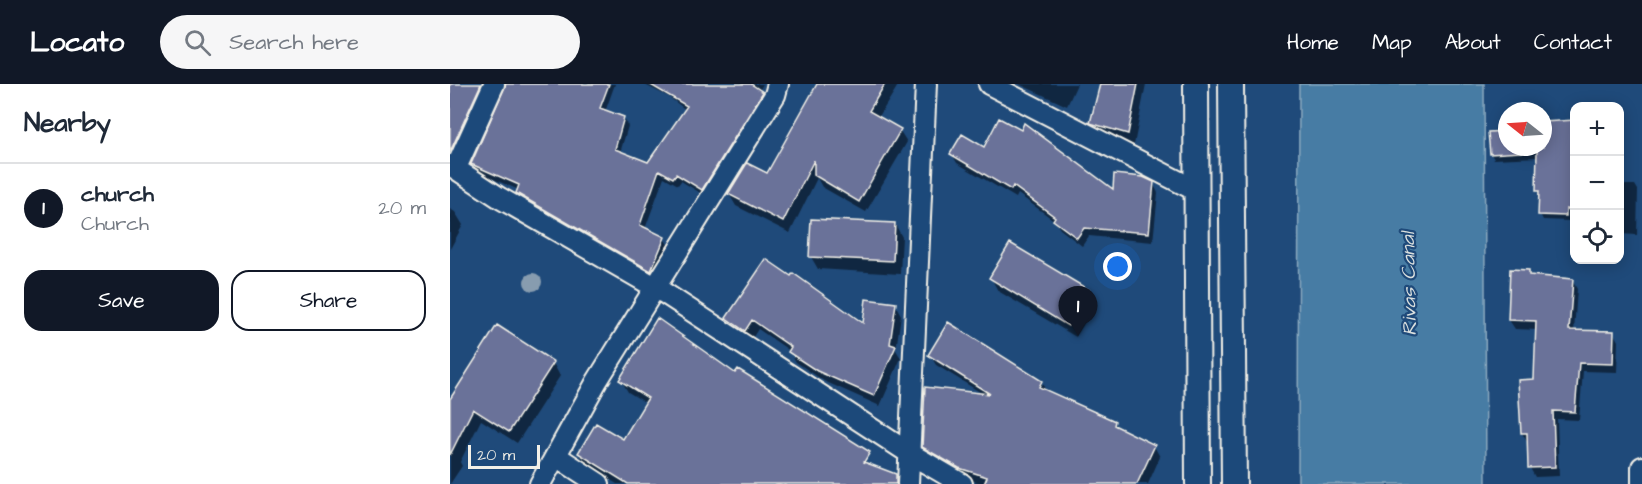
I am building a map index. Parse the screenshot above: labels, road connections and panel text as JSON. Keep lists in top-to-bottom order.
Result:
{
  "water": ["Rivas Canal"],
  "scale_bar": "20 m",
  "north": "left",
  "page": {
    "header": "Locato",
    "search": "Search here",
    "nav": [
      "Home",
      "Map",
      "About",
      "Contact"
    ],
    "heading": "Nearby",
    "map_buttons": ["+", "−"],
    "list": [
      {
        "mark": "1",
        "name": "church",
        "note": "Church",
        "value": "20 m"
      }
    ],
    "buttons": ["Save", "Share"],
    "pins": "1",
    "scale": "20 m"
  }
}
